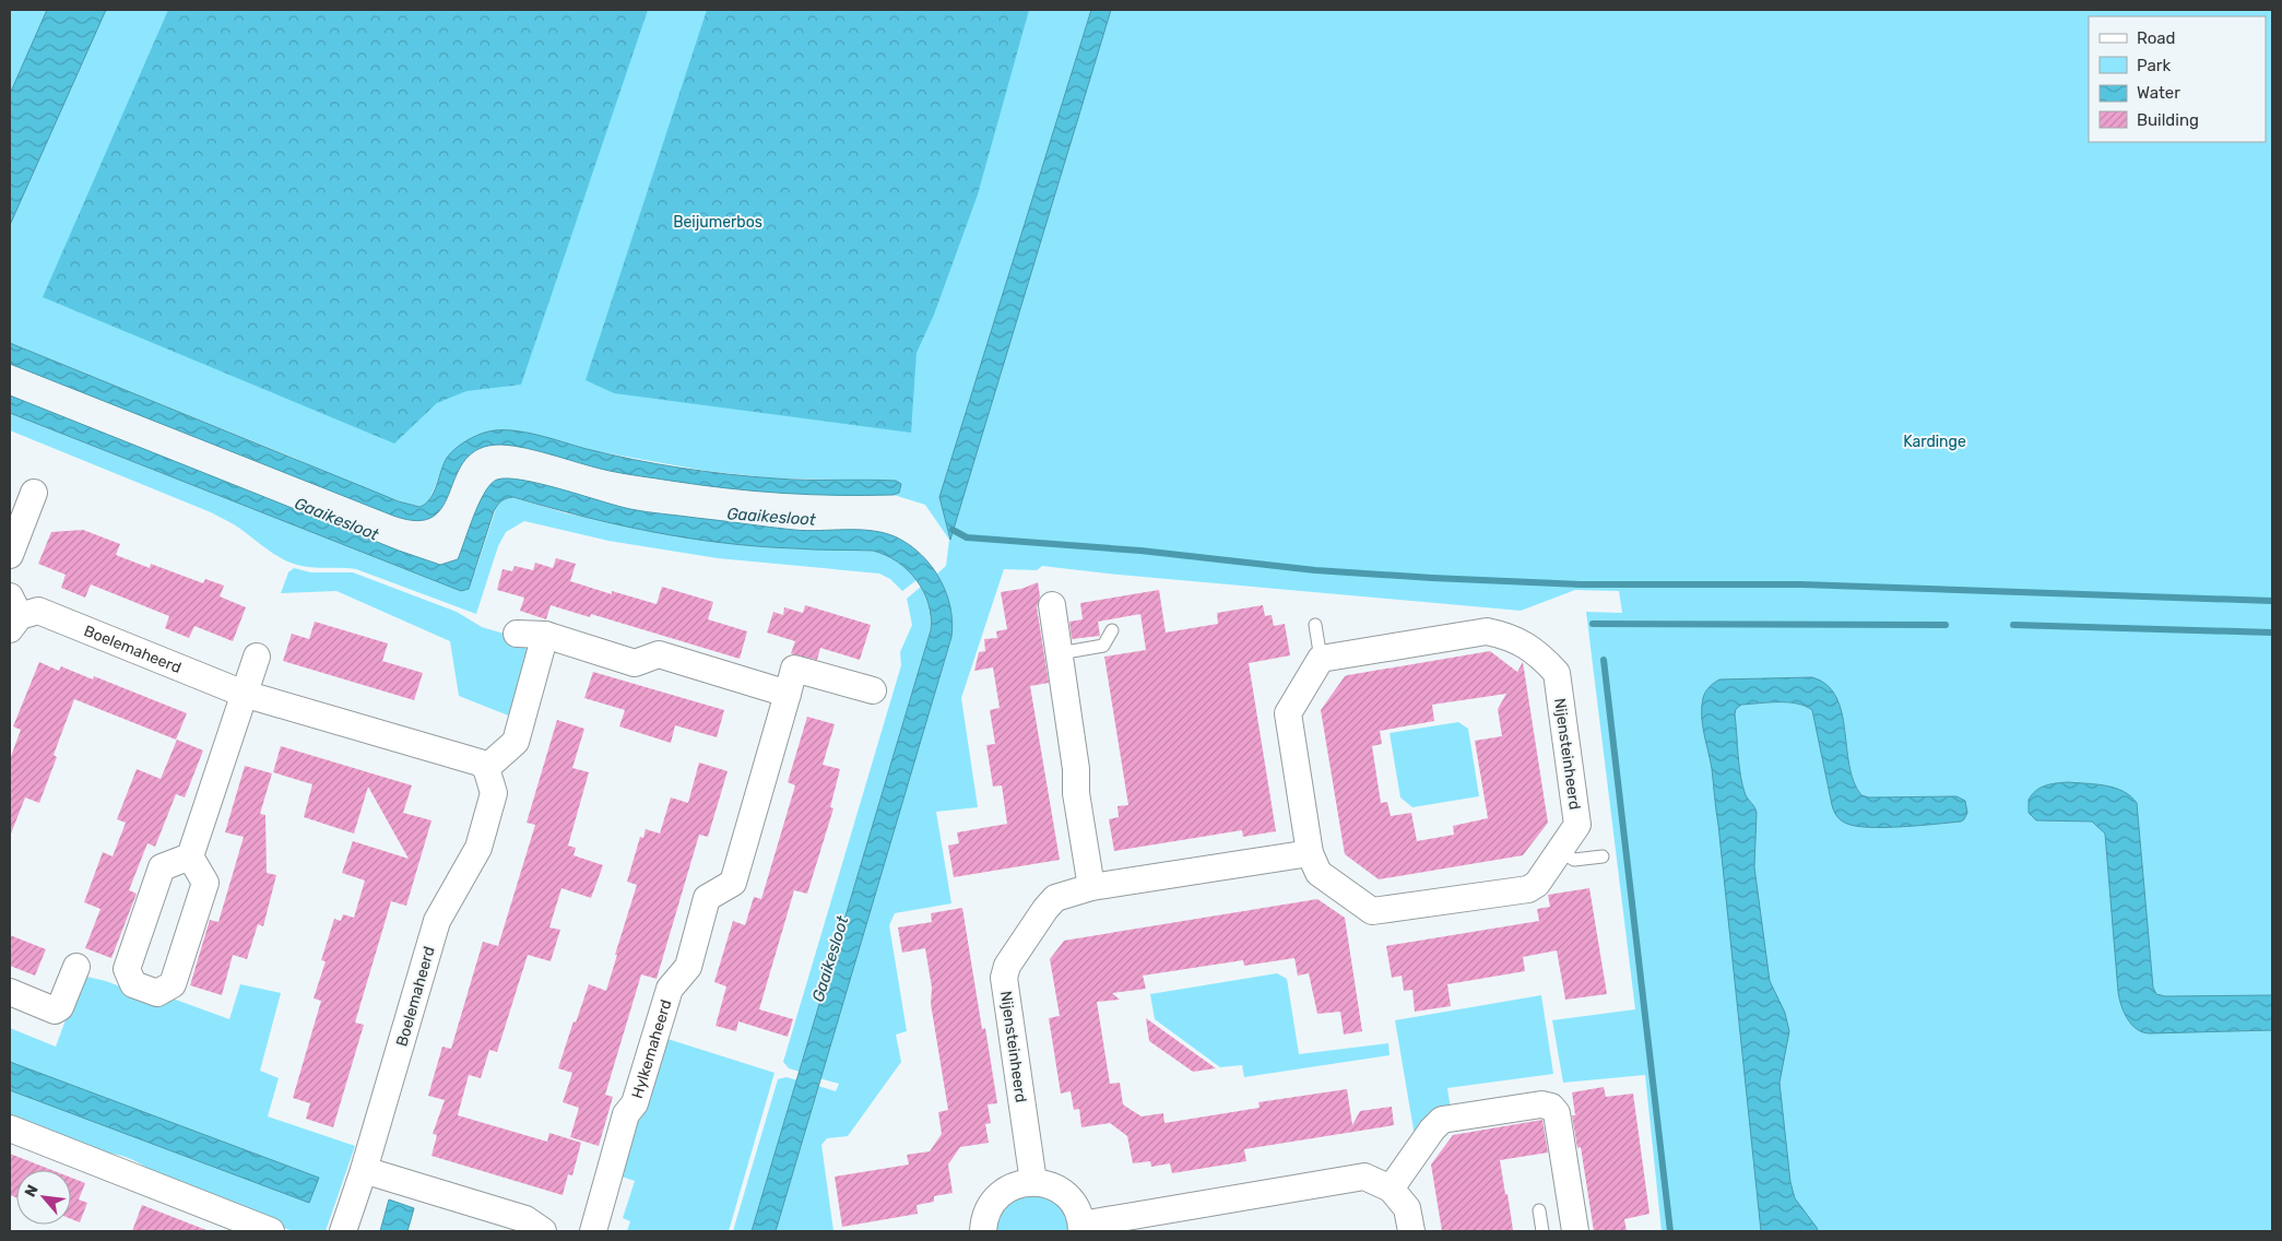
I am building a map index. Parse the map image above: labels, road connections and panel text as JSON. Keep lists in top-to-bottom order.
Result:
{
  "streets": {
    "street": ["Boelemaheerd", "Nijensteinheerd", "Hylkemaheerd"]
  },
  "water": ["Gaaikesloot"],
  "parks": ["Beijumerbos", "Kardinge"],
  "legend": [
    "Road",
    "Park",
    "Water",
    "Building"
  ],
  "north": "top left"
}
